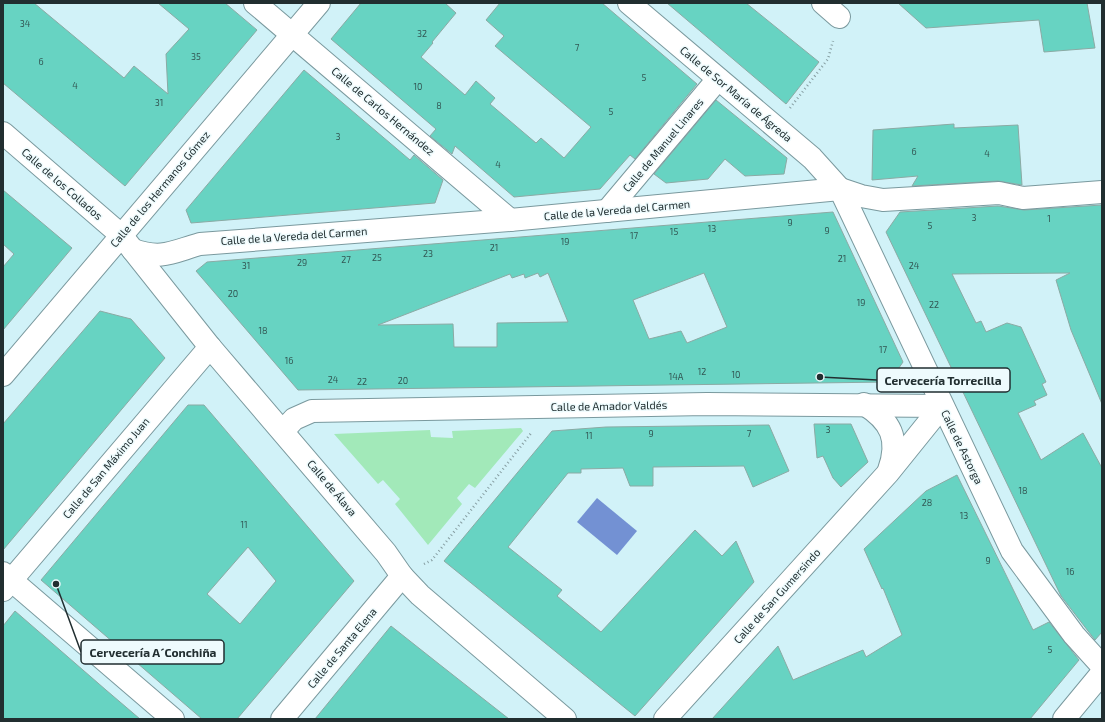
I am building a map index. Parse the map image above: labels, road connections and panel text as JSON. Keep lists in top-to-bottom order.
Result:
{
  "streets": {
    "street": [
      "Calle de Sor María de Ágreda",
      "Calle de Carlos Hernández",
      "Calle de Manuel Linares",
      "Calle de los Collados",
      "Calle de los Hermanos Gómez",
      "Calle de la Vereda del Carmen",
      "Calle de Amador Valdés",
      "Calle de Astorga",
      "Calle de San Máximo Juan",
      "Calle de Álava",
      "Calle de San Gumersindo",
      "Calle de Santa Elena"
    ]
  },
  "crossings": [
    ["Calle de Sor María de Ágreda", "Calle de Manuel Linares"],
    ["Calle de Sor María de Ágreda", "Calle de la Vereda del Carmen"],
    ["Calle de Sor María de Ágreda", "Calle de Astorga"],
    ["Calle de Carlos Hernández", "Calle de los Hermanos Gómez"],
    ["Calle de Carlos Hernández", "Calle de la Vereda del Carmen"],
    ["Calle de Manuel Linares", "Calle de la Vereda del Carmen"],
    ["Calle de los Collados", "Calle de los Hermanos Gómez"],
    ["Calle de los Collados", "Calle de la Vereda del Carmen"],
    ["Calle de los Collados", "Calle de Álava"],
    ["Calle de los Hermanos Gómez", "Calle de la Vereda del Carmen"],
    ["Calle de los Hermanos Gómez", "Calle de Álava"],
    ["Calle de la Vereda del Carmen", "Calle de Astorga"],
    ["Calle de la Vereda del Carmen", "Calle de Álava"],
    ["Calle de Amador Valdés", "Calle de Astorga"],
    ["Calle de Amador Valdés", "Calle de Álava"],
    ["Calle de Amador Valdés", "Calle de San Gumersindo"],
    ["Calle de Astorga", "Calle de San Gumersindo"],
    ["Calle de San Máximo Juan", "Calle de Álava"],
    ["Calle de Álava", "Calle de Santa Elena"]
  ],
  "places": ["Cervecería Torrecilla", "Cervecería A´Conchiña"],
  "house_numbers": [
    "34",
    "32",
    "7",
    "35",
    "6",
    "5",
    "4",
    "10",
    "31",
    "8",
    "5",
    "3",
    "6",
    "4",
    "4",
    "3",
    "1",
    "9",
    "5",
    "13",
    "9",
    "15",
    "17",
    "19",
    "21",
    "23",
    "25",
    "21",
    "27",
    "29",
    "31",
    "24",
    "20",
    "19",
    "22",
    "18",
    "17",
    "16",
    "12",
    "10",
    "14A",
    "24",
    "20",
    "22",
    "3",
    "9",
    "7",
    "11",
    "18",
    "28",
    "13",
    "11",
    "9",
    "16",
    "5"
  ]
}
